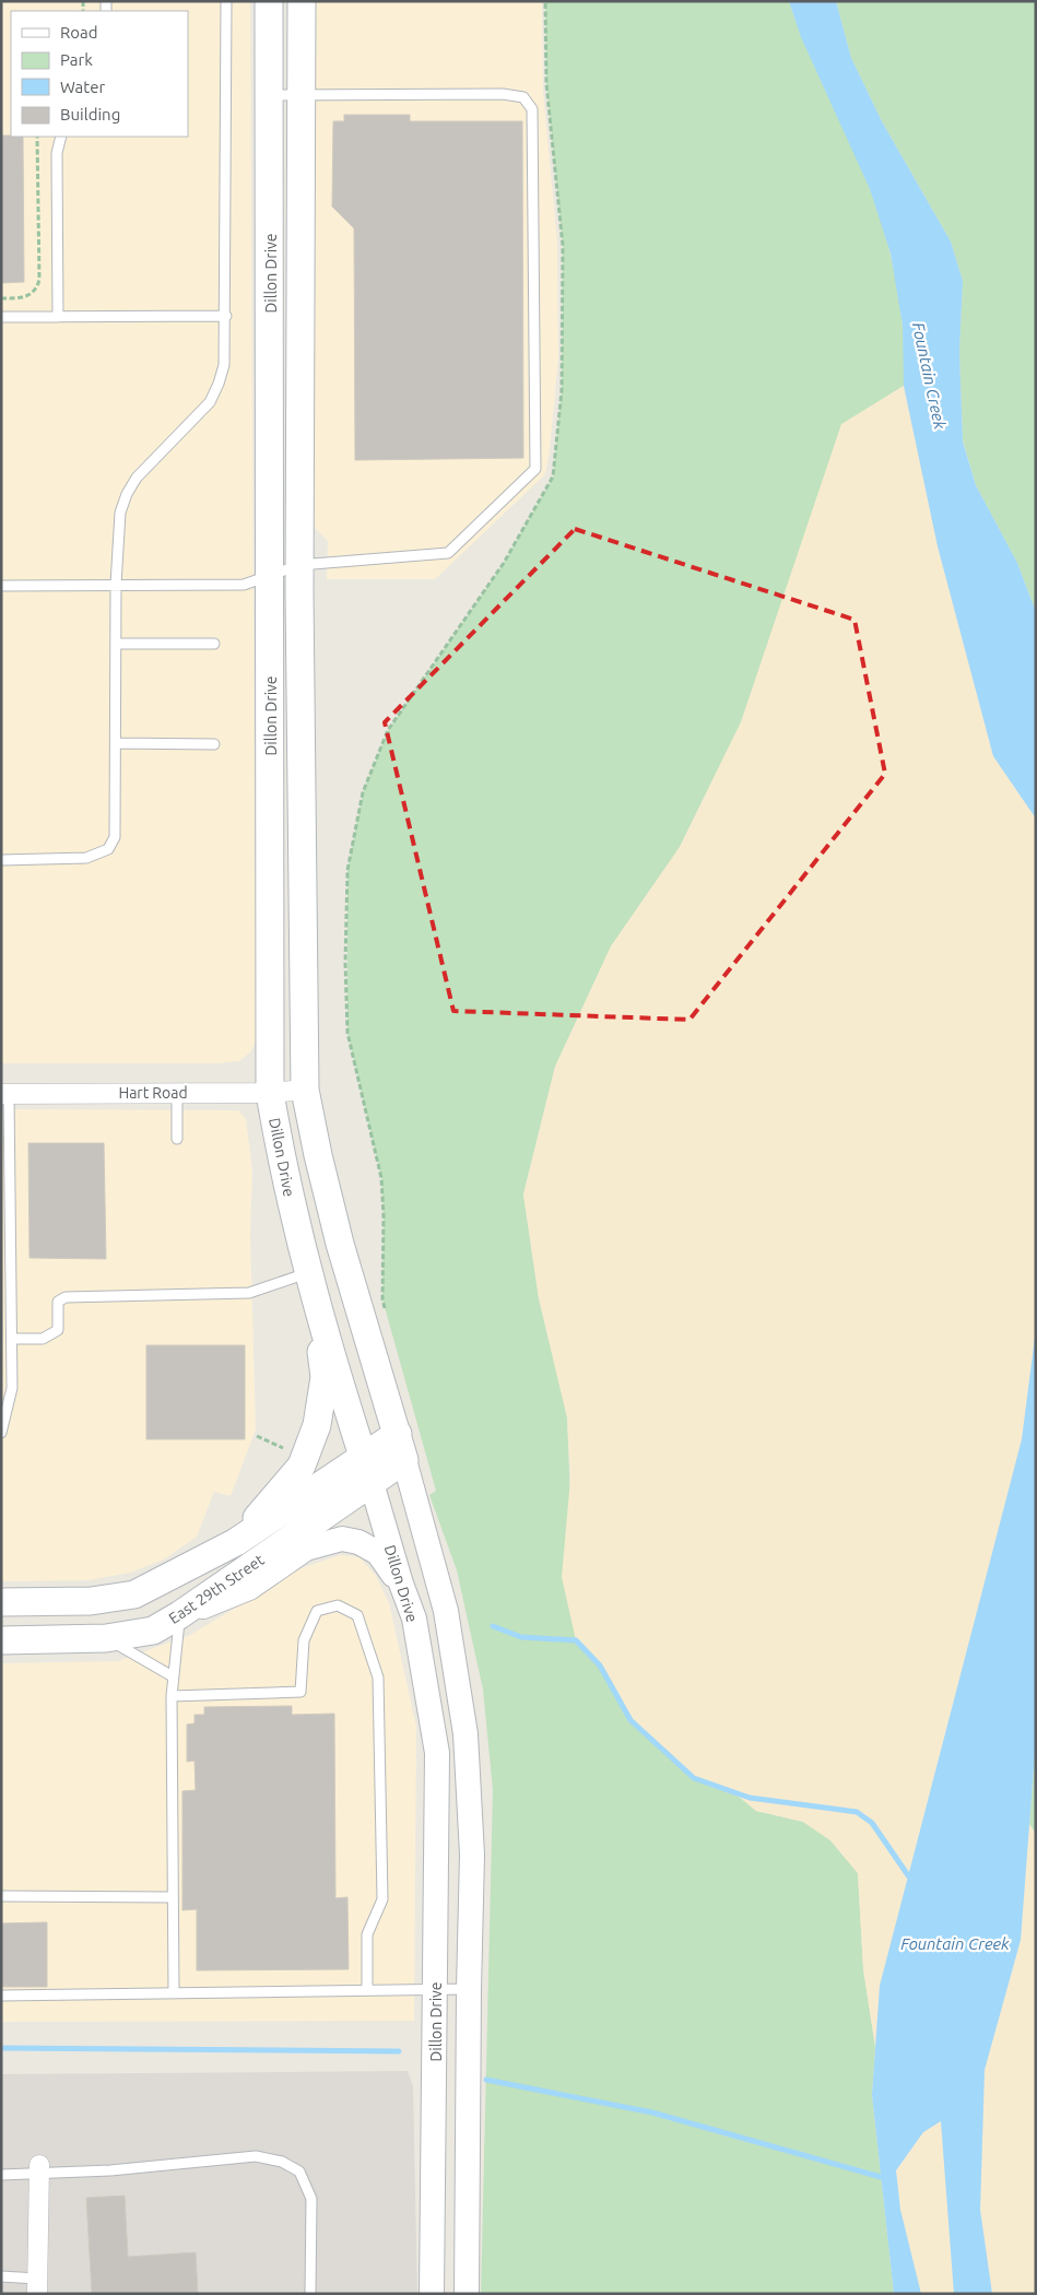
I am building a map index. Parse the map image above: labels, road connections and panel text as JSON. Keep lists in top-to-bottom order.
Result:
{
  "streets": {
    "main road": ["Dillon Drive", "East 29th Street"],
    "street": ["Hart Road"]
  },
  "crossings": [
    ["Dillon Drive", "Hart Road"],
    ["Dillon Drive", "East 29th Street"]
  ],
  "water": ["Fountain Creek"],
  "legend": [
    "Road",
    "Park",
    "Water",
    "Building"
  ]
}
